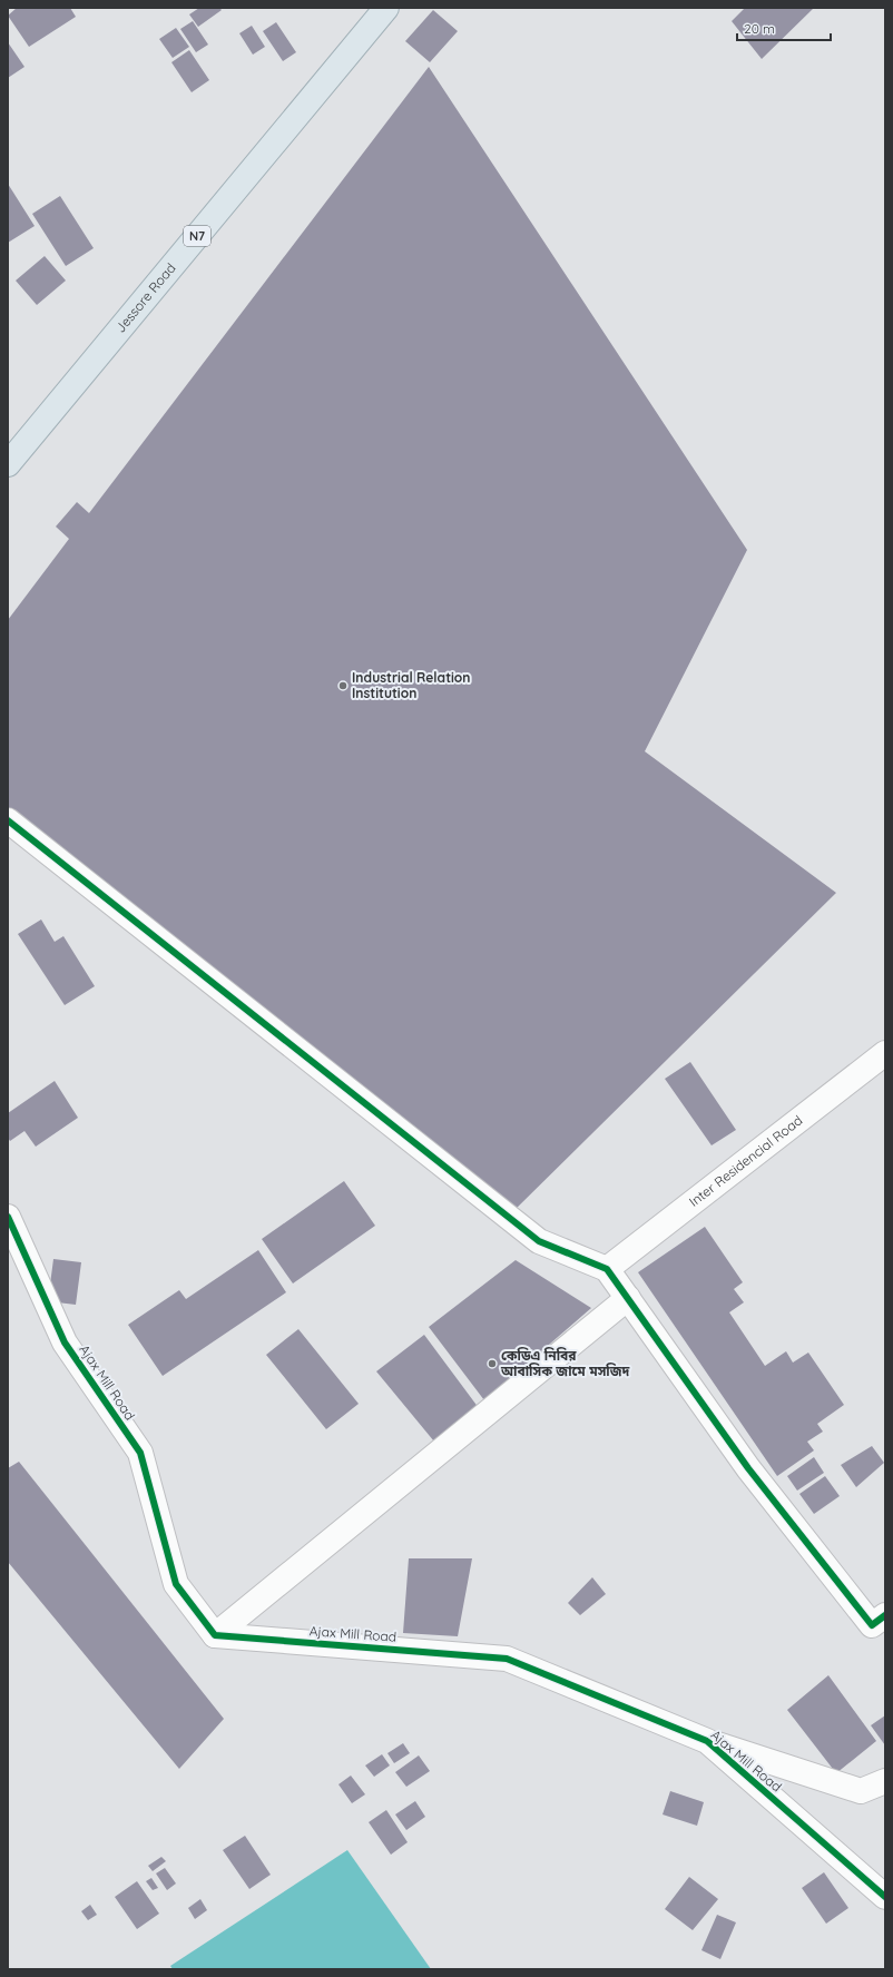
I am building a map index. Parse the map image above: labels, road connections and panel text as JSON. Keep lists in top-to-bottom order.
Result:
{
  "streets": {
    "highway": ["N7", "Jessore Road"],
    "street": ["Inter Residencial Road", "Ajax Mill Road"]
  },
  "places": ["Industrial Relation Institution", "কেডিএ নিবির আবাসিক জামে মসজিদ"],
  "scale_bar": "20 m"
}
